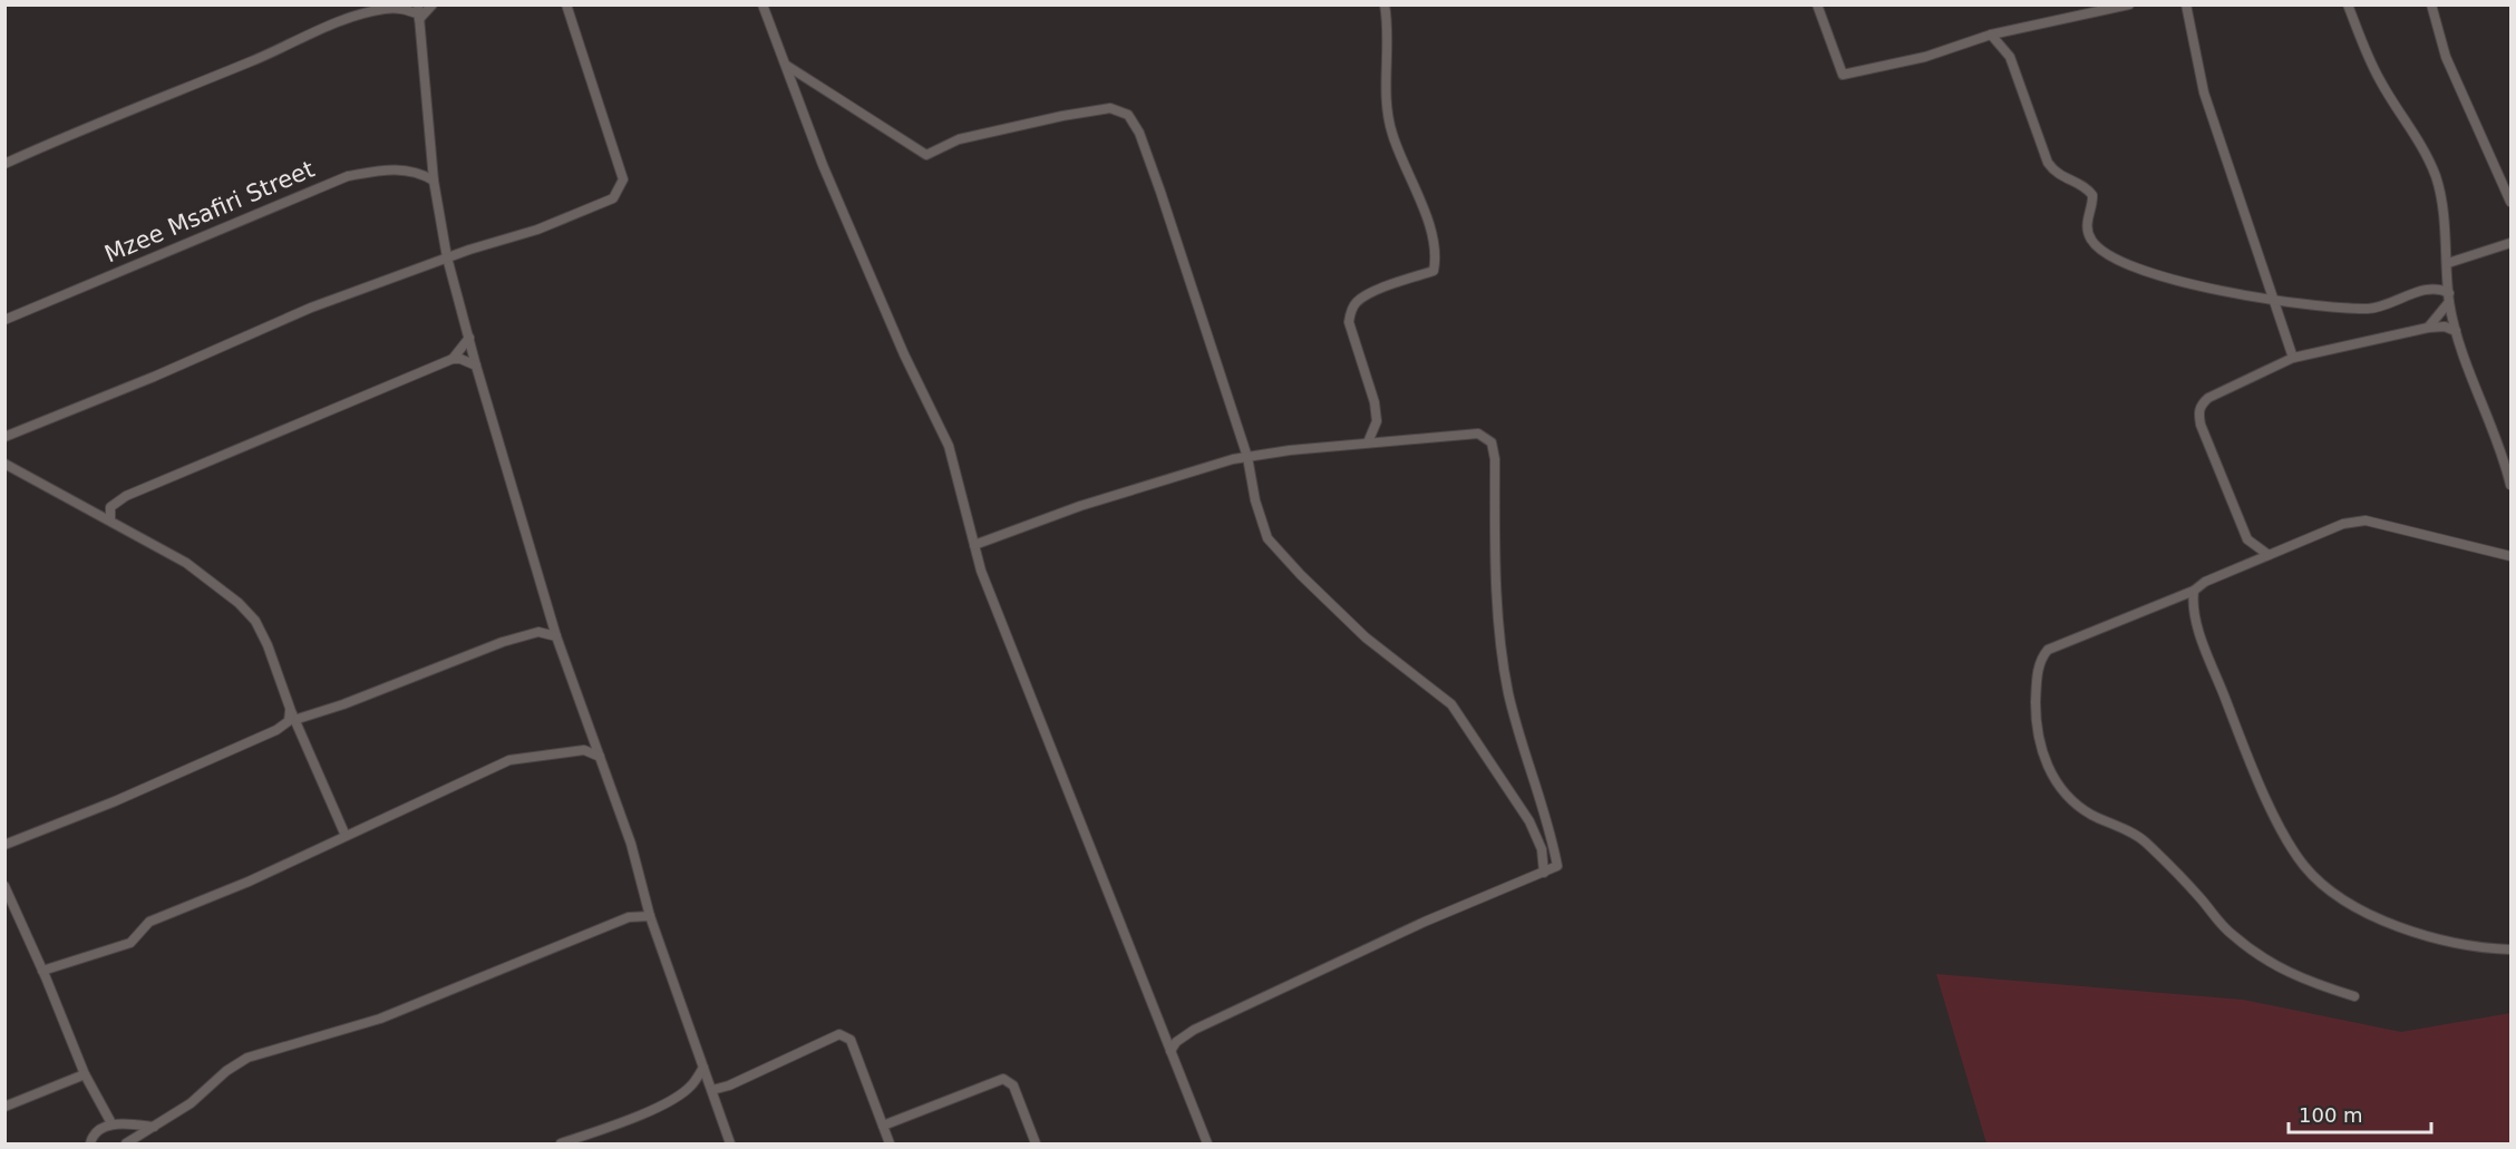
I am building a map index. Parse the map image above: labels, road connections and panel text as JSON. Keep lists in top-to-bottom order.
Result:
{
  "streets": {
    "street": ["Mzee Msafiri Street"]
  },
  "scale_bar": "100 m"
}
